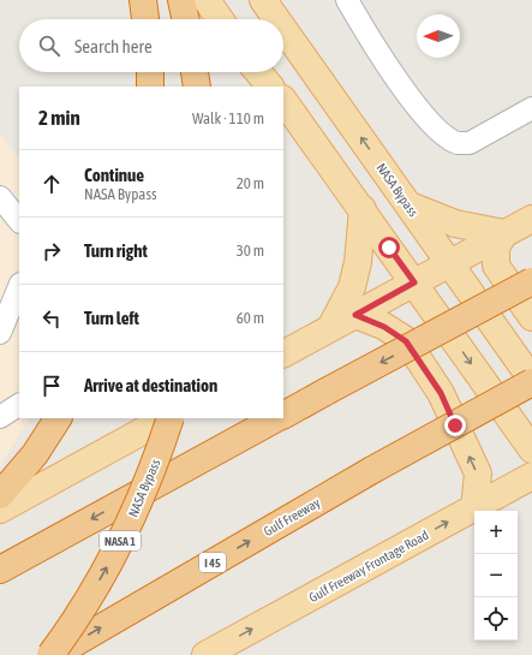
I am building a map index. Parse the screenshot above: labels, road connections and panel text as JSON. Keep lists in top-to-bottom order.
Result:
{
  "streets": {
    "highway": [
      "NASA Bypass",
      "Gulf Freeway",
      "NASA 1",
      "I 45"
    ],
    "main road": ["Gulf Freeway Frontage Road"]
  },
  "crossings": [
    ["NASA Bypass", "Gulf Freeway"]
  ],
  "one_way": ["NASA Bypass"],
  "north": "left",
  "page": {
    "search": "Search here",
    "heading": ["2 min", "Walk · 110 m"],
    "list": [
      ["Continue", "NASA Bypass", "20 m"],
      ["Turn right", "30 m"],
      ["Turn left", "60 m"],
      "Arrive at destination"
    ],
    "map_buttons": ["+", "−"]
  }
}
